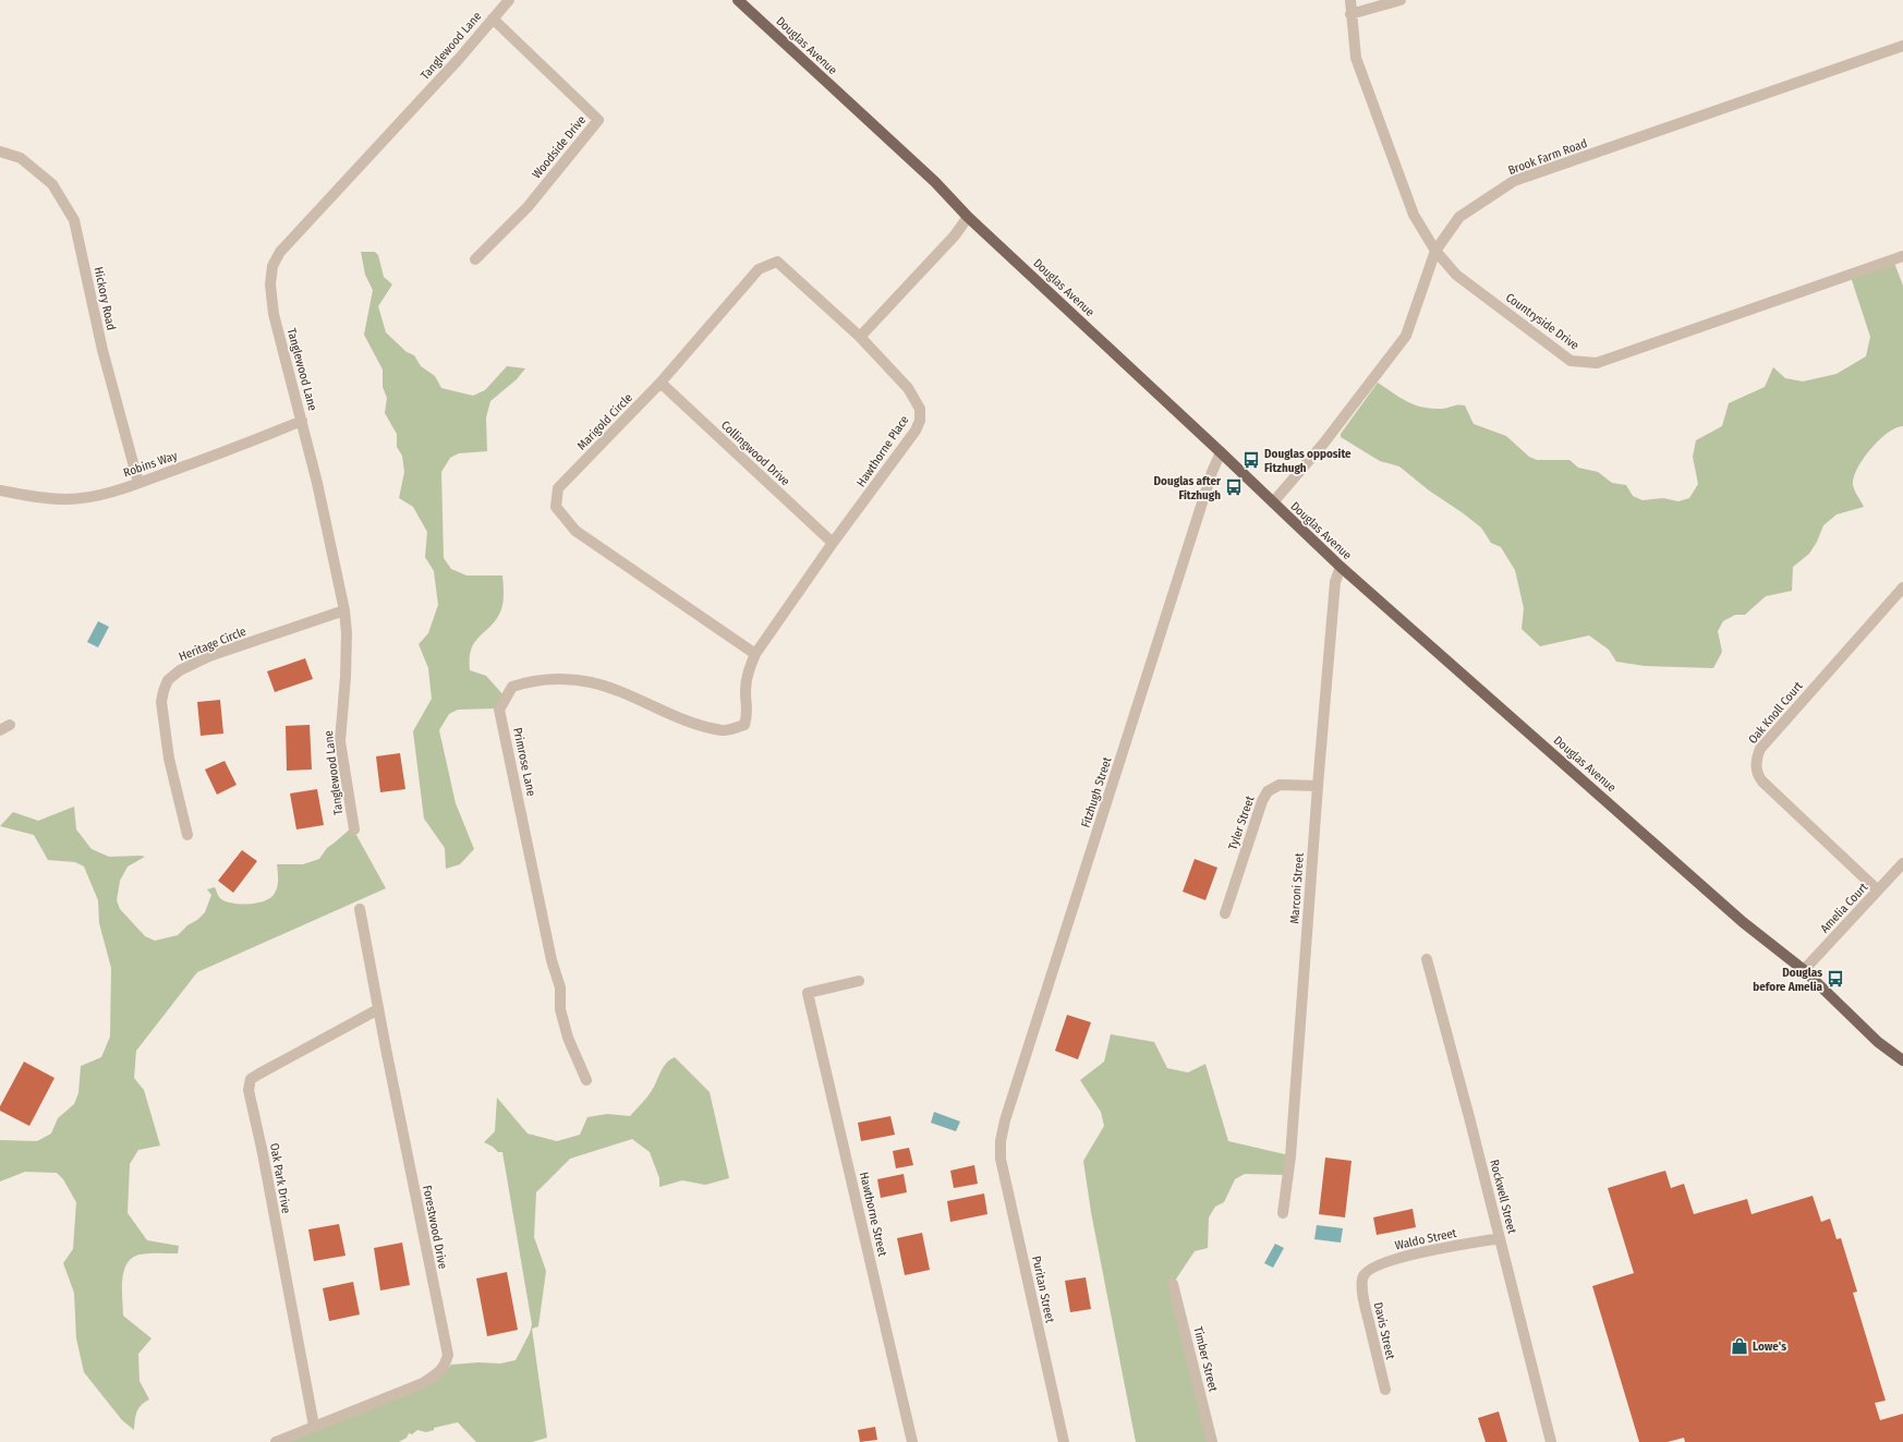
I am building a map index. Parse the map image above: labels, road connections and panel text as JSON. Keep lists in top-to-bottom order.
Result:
{
  "streets": {
    "main road": ["Douglas Avenue"],
    "street": [
      "Tanglewood Lane",
      "Woodside Drive",
      "Brook Farm Road",
      "Hickory Road",
      "Countryside Drive",
      "Marigold Circle",
      "Hawthorne Place",
      "Collingwood Drive",
      "Robins Way",
      "Heritage Circle",
      "Oak Knoll Court",
      "Primrose Lane",
      "Fitzhugh Street",
      "Tyler Street",
      "Marconi Street",
      "Amelia Court",
      "Oak Park Drive",
      "Rockwell Street",
      "Hawthorne Street",
      "Forestwood Drive",
      "Waldo Street",
      "Puritan Street",
      "Davis Street",
      "Timber Street"
    ]
  },
  "crossings": [
    ["Tanglewood Lane", "Woodside Drive"],
    ["Tanglewood Lane", "Robins Way"],
    ["Tanglewood Lane", "Heritage Circle"],
    ["Douglas Avenue", "Brook Farm Road"],
    ["Douglas Avenue", "Fitzhugh Street"],
    ["Douglas Avenue", "Marconi Street"],
    ["Douglas Avenue", "Amelia Court"],
    ["Brook Farm Road", "Countryside Drive"],
    ["Hickory Road", "Robins Way"],
    ["Marigold Circle", "Hawthorne Place"],
    ["Marigold Circle", "Collingwood Drive"],
    ["Hawthorne Place", "Collingwood Drive"],
    ["Hawthorne Place", "Primrose Lane"],
    ["Oak Knoll Court", "Amelia Court"],
    ["Fitzhugh Street", "Puritan Street"],
    ["Tyler Street", "Marconi Street"],
    ["Oak Park Drive", "Forestwood Drive"],
    ["Rockwell Street", "Waldo Street"],
    ["Waldo Street", "Davis Street"]
  ],
  "places": {
    "bus stop": ["Douglas opposite Fitzhugh", "Douglas after Fitzhugh", "Douglas before Amelia"],
    "shop": ["Lowe's"]
  }
}
